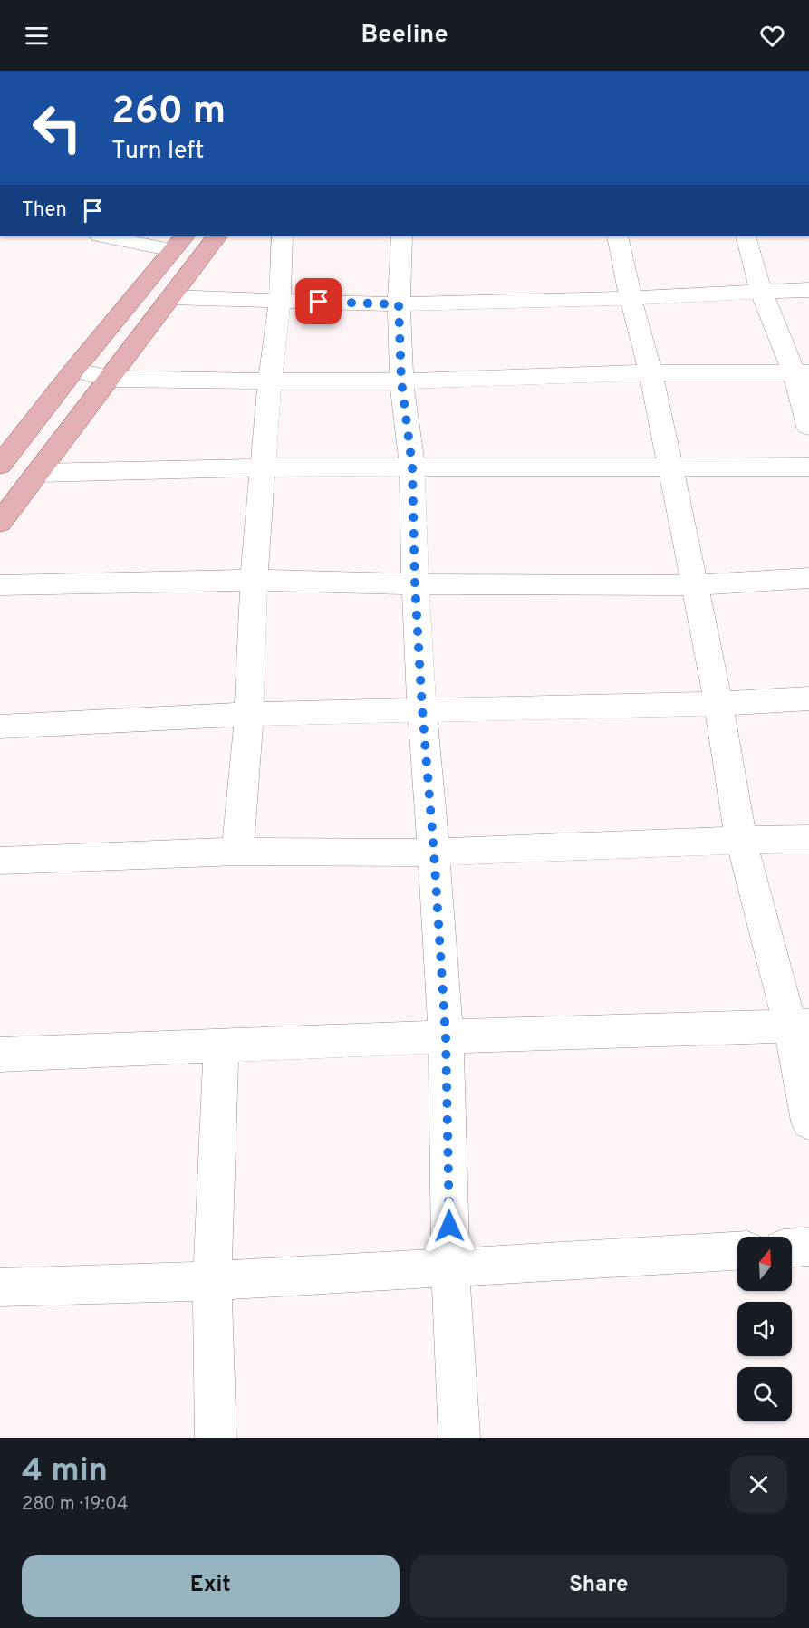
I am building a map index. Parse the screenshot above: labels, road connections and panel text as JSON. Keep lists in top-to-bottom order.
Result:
{
  "north": "top",
  "page": {
    "header": "Beeline",
    "turn": ["260 m", "Turn left"],
    "then": "Then",
    "heading": ["4 min", "280 m · 19:04"],
    "buttons": ["Exit", "Share"]
  }
}
